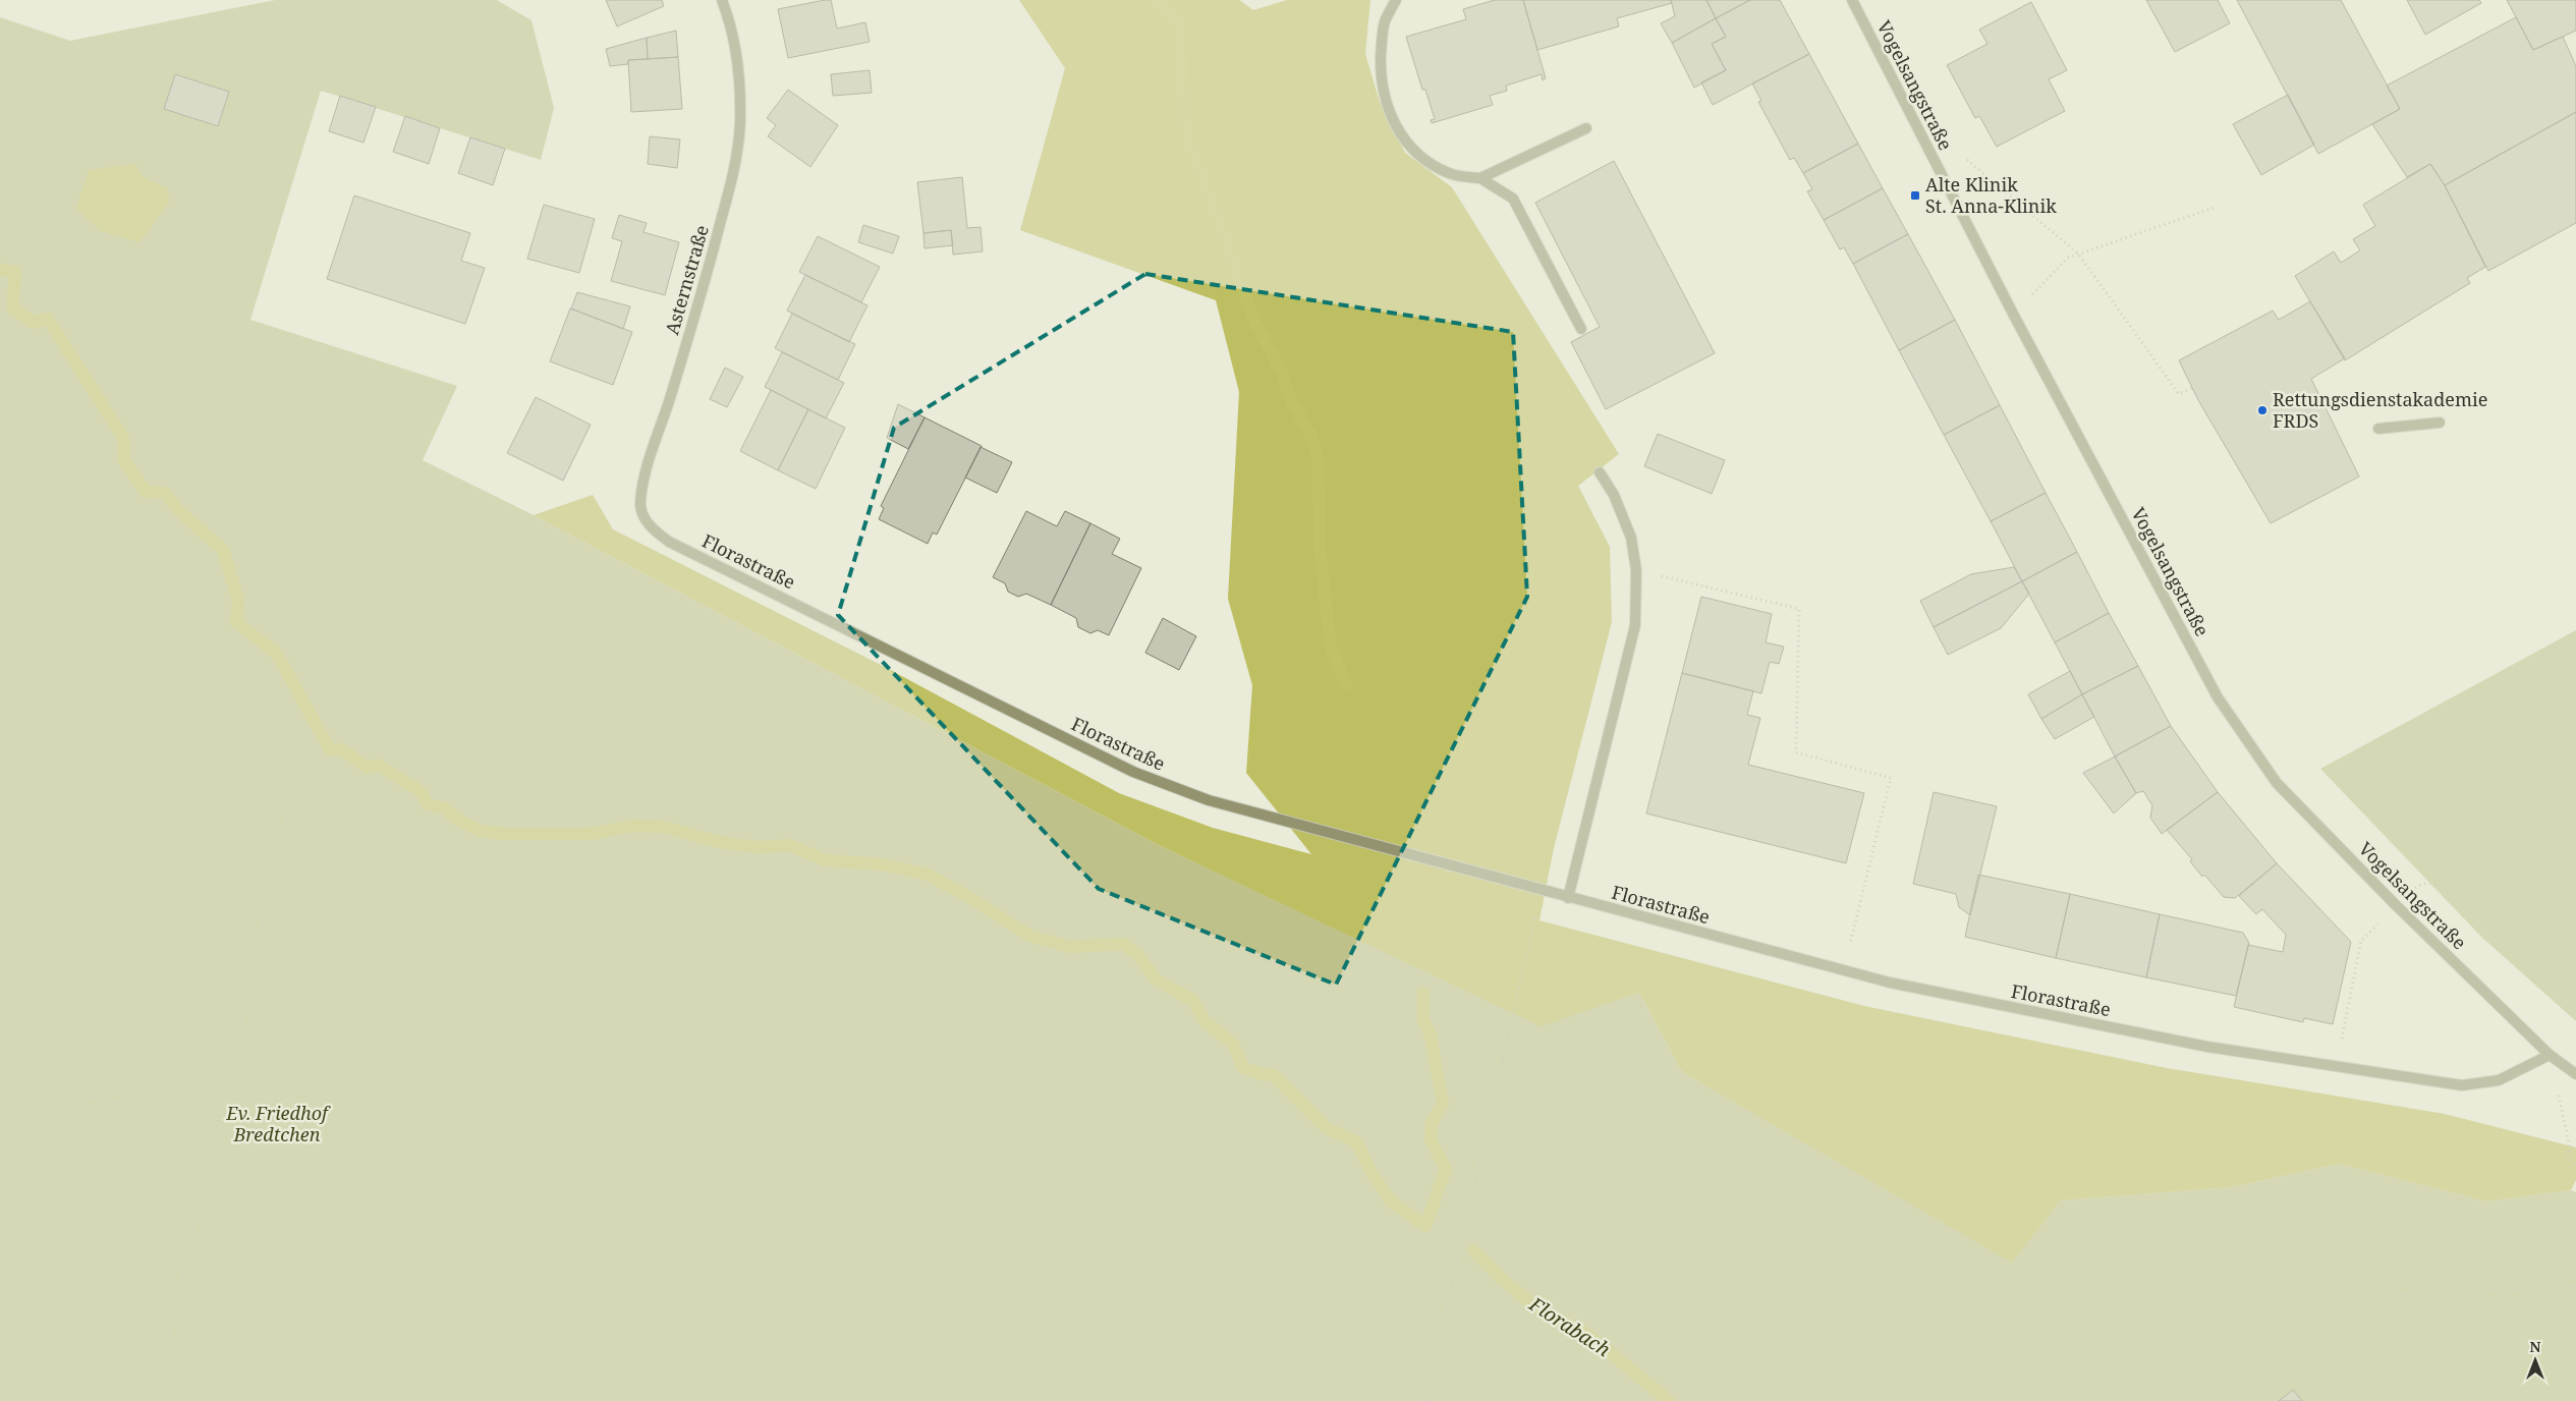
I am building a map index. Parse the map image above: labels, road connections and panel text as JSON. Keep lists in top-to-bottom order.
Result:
{
  "streets": {
    "street": ["Vogelsangstraße", "Asternstraße", "Florastraße"]
  },
  "crossings": [
    ["Vogelsangstraße", "Florastraße"],
    ["Asternstraße", "Florastraße"]
  ],
  "water": ["Florabach"],
  "parks": ["Ev. Friedhof Bredtchen"],
  "places": {
    "transit": ["Alte Klinik St. Anna-Klinik"],
    "other": ["Rettungsdienstakademie FRDS"]
  },
  "north": "top"
}
